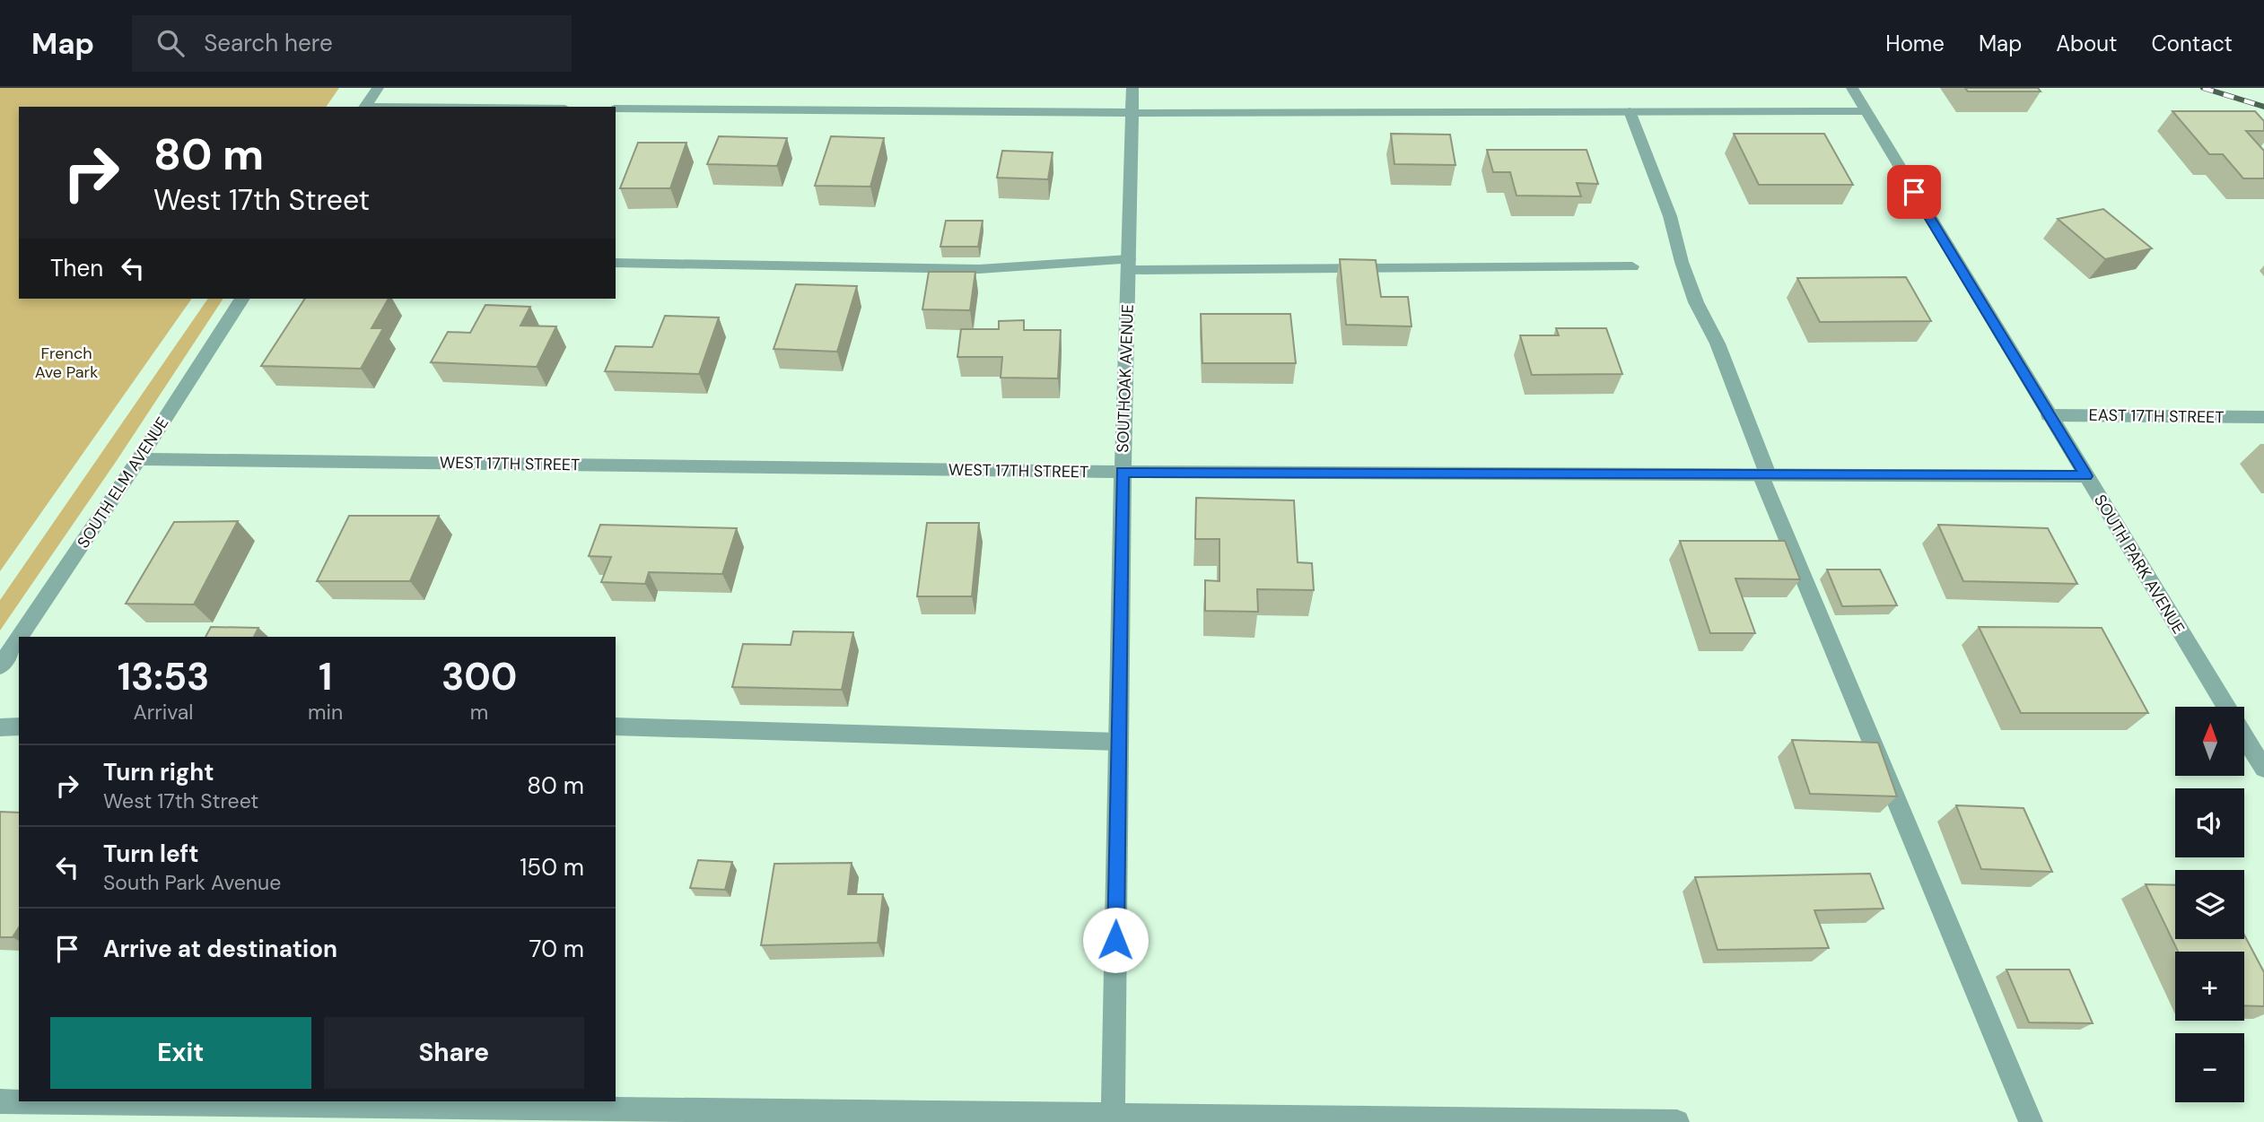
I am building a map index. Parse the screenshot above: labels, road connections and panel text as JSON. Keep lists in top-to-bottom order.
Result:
{
  "streets": {
    "street": [
      "SOUTHOAK AVENUE",
      "EAST 17TH STREET",
      "WEST 17TH STREET",
      "SOUTH ELM AVENUE",
      "SOUTH PARK AVENUE"
    ]
  },
  "crossings": [
    ["SOUTHOAK AVENUE", "WEST 17TH STREET"],
    ["EAST 17TH STREET", "SOUTH PARK AVENUE"],
    ["WEST 17TH STREET", "SOUTH ELM AVENUE"],
    ["WEST 17TH STREET", "SOUTH PARK AVENUE"]
  ],
  "parks": ["French Ave Park"],
  "north": "top",
  "page": {
    "header": "Map",
    "search": "Search here",
    "nav": [
      "Home",
      "Map",
      "About",
      "Contact"
    ],
    "turn": ["80 m", "West 17th Street"],
    "then": "Then",
    "eta": [
      "13:53",
      "Arrival",
      "1",
      "min",
      "300",
      "m"
    ],
    "map_buttons": ["+", "−"],
    "list": [
      {
        "name": "Turn right",
        "note": "West 17th Street",
        "value": "80 m"
      },
      {
        "name": "Turn left",
        "note": "South Park Avenue",
        "value": "150 m"
      },
      {
        "name": "Arrive at destination",
        "value": "70 m"
      }
    ],
    "buttons": ["Exit", "Share"]
  }
}
